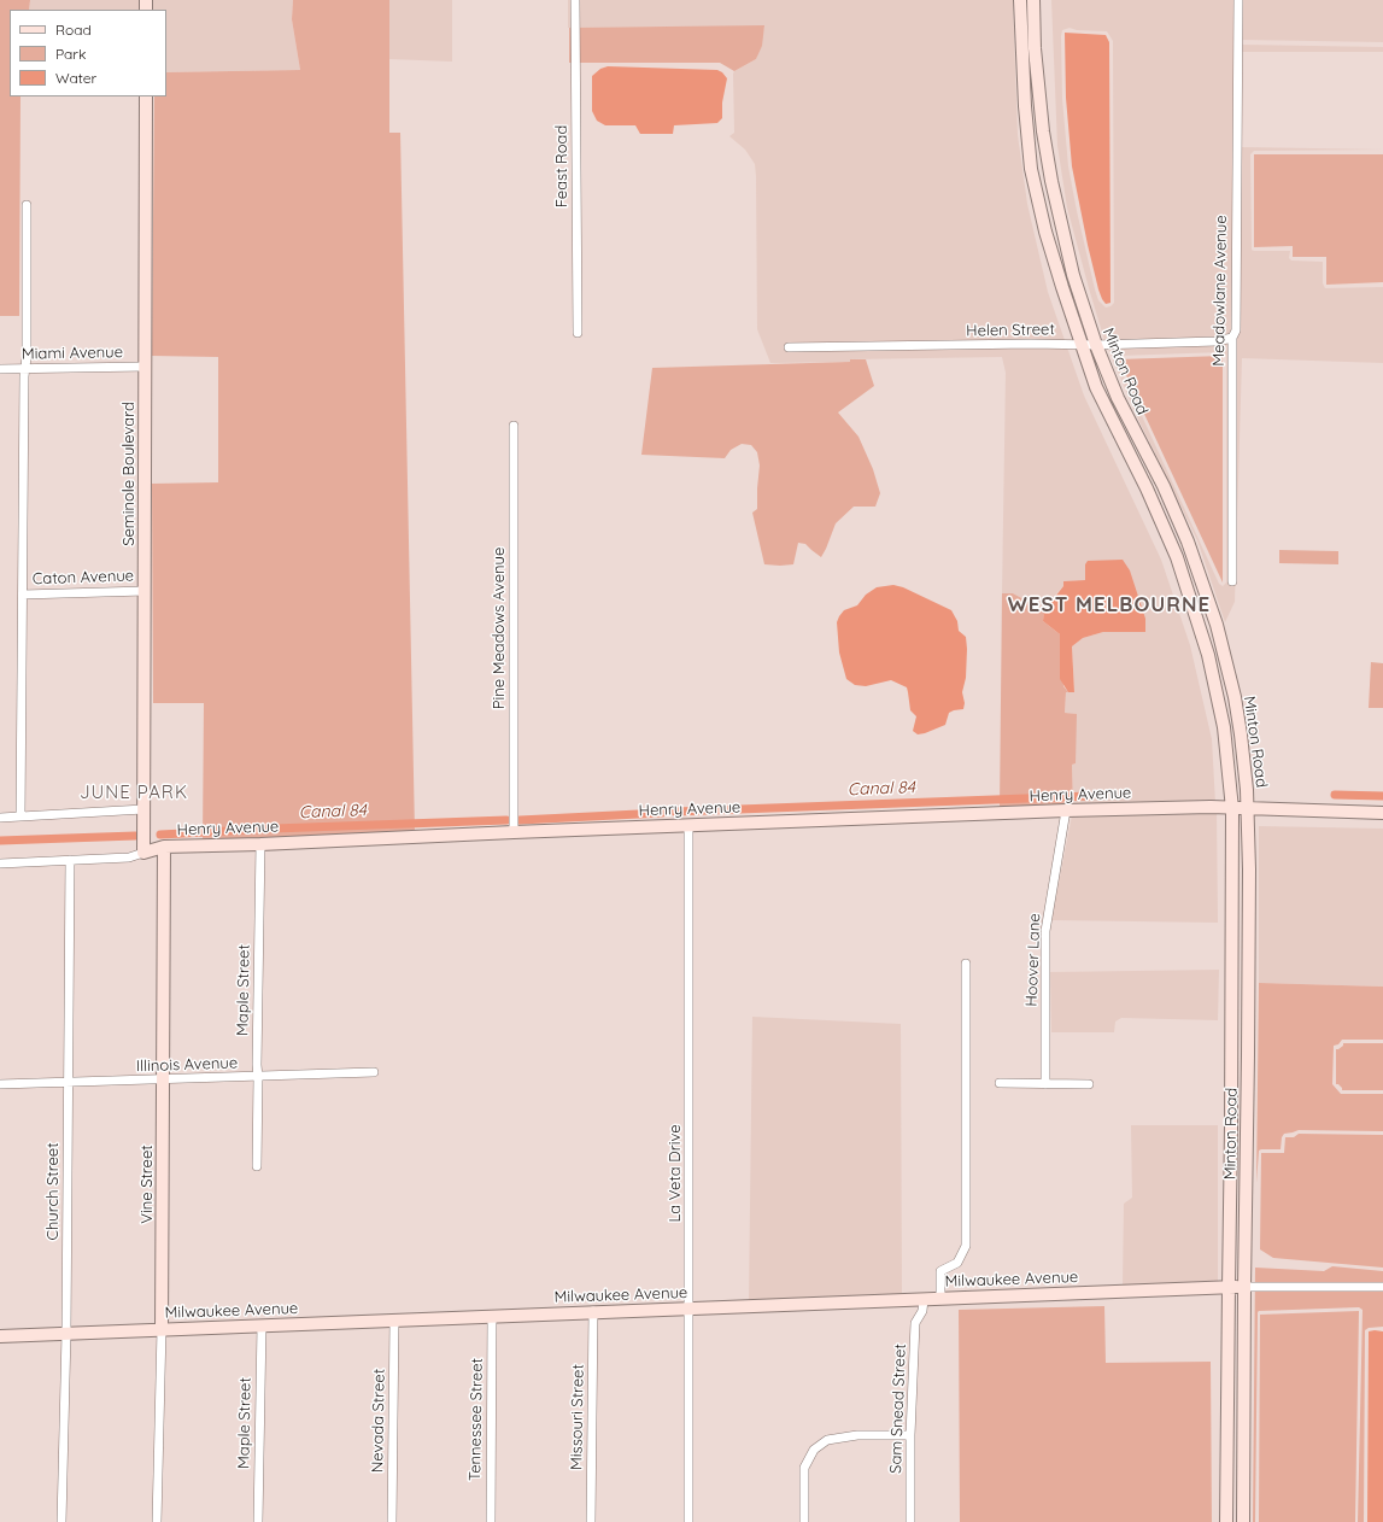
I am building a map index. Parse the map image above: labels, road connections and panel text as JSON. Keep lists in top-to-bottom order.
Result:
{
  "streets": {
    "street": [
      "Feast Road",
      "Meadowlane Avenue",
      "Helen Street",
      "Miami Avenue",
      "Minton Road",
      "Seminole Boulevard",
      "Caton Avenue",
      "Pine Meadows Avenue",
      "Henry Avenue",
      "Hoover Lane",
      "Maple Street",
      "Illinois Avenue",
      "La Veta Drive",
      "Vine Street",
      "Church Street",
      "Milwaukee Avenue",
      "Sam Snead Street",
      "Missouri Street",
      "Tennessee Street",
      "Nevada Street"
    ]
  },
  "crossings": [
    ["Meadowlane Avenue", "Helen Street"],
    ["Helen Street", "Minton Road"],
    ["Miami Avenue", "Seminole Boulevard"],
    ["Minton Road", "Henry Avenue"],
    ["Minton Road", "Milwaukee Avenue"],
    ["Seminole Boulevard", "Caton Avenue"],
    ["Seminole Boulevard", "Henry Avenue"],
    ["Pine Meadows Avenue", "Henry Avenue"],
    ["Henry Avenue", "Hoover Lane"],
    ["Henry Avenue", "Maple Street"],
    ["Henry Avenue", "La Veta Drive"],
    ["Henry Avenue", "Vine Street"],
    ["Henry Avenue", "Church Street"],
    ["Maple Street", "Illinois Avenue"],
    ["Maple Street", "Milwaukee Avenue"],
    ["Illinois Avenue", "Vine Street"],
    ["Illinois Avenue", "Church Street"],
    ["La Veta Drive", "Milwaukee Avenue"],
    ["Vine Street", "Milwaukee Avenue"],
    ["Church Street", "Milwaukee Avenue"],
    ["Milwaukee Avenue", "Sam Snead Street"],
    ["Milwaukee Avenue", "Missouri Street"],
    ["Milwaukee Avenue", "Tennessee Street"],
    ["Milwaukee Avenue", "Nevada Street"]
  ],
  "districts": ["WEST MELBOURNE", "JUNE PARK"],
  "water": ["Canal 84"],
  "legend": ["Road", "Park", "Water"]
}
